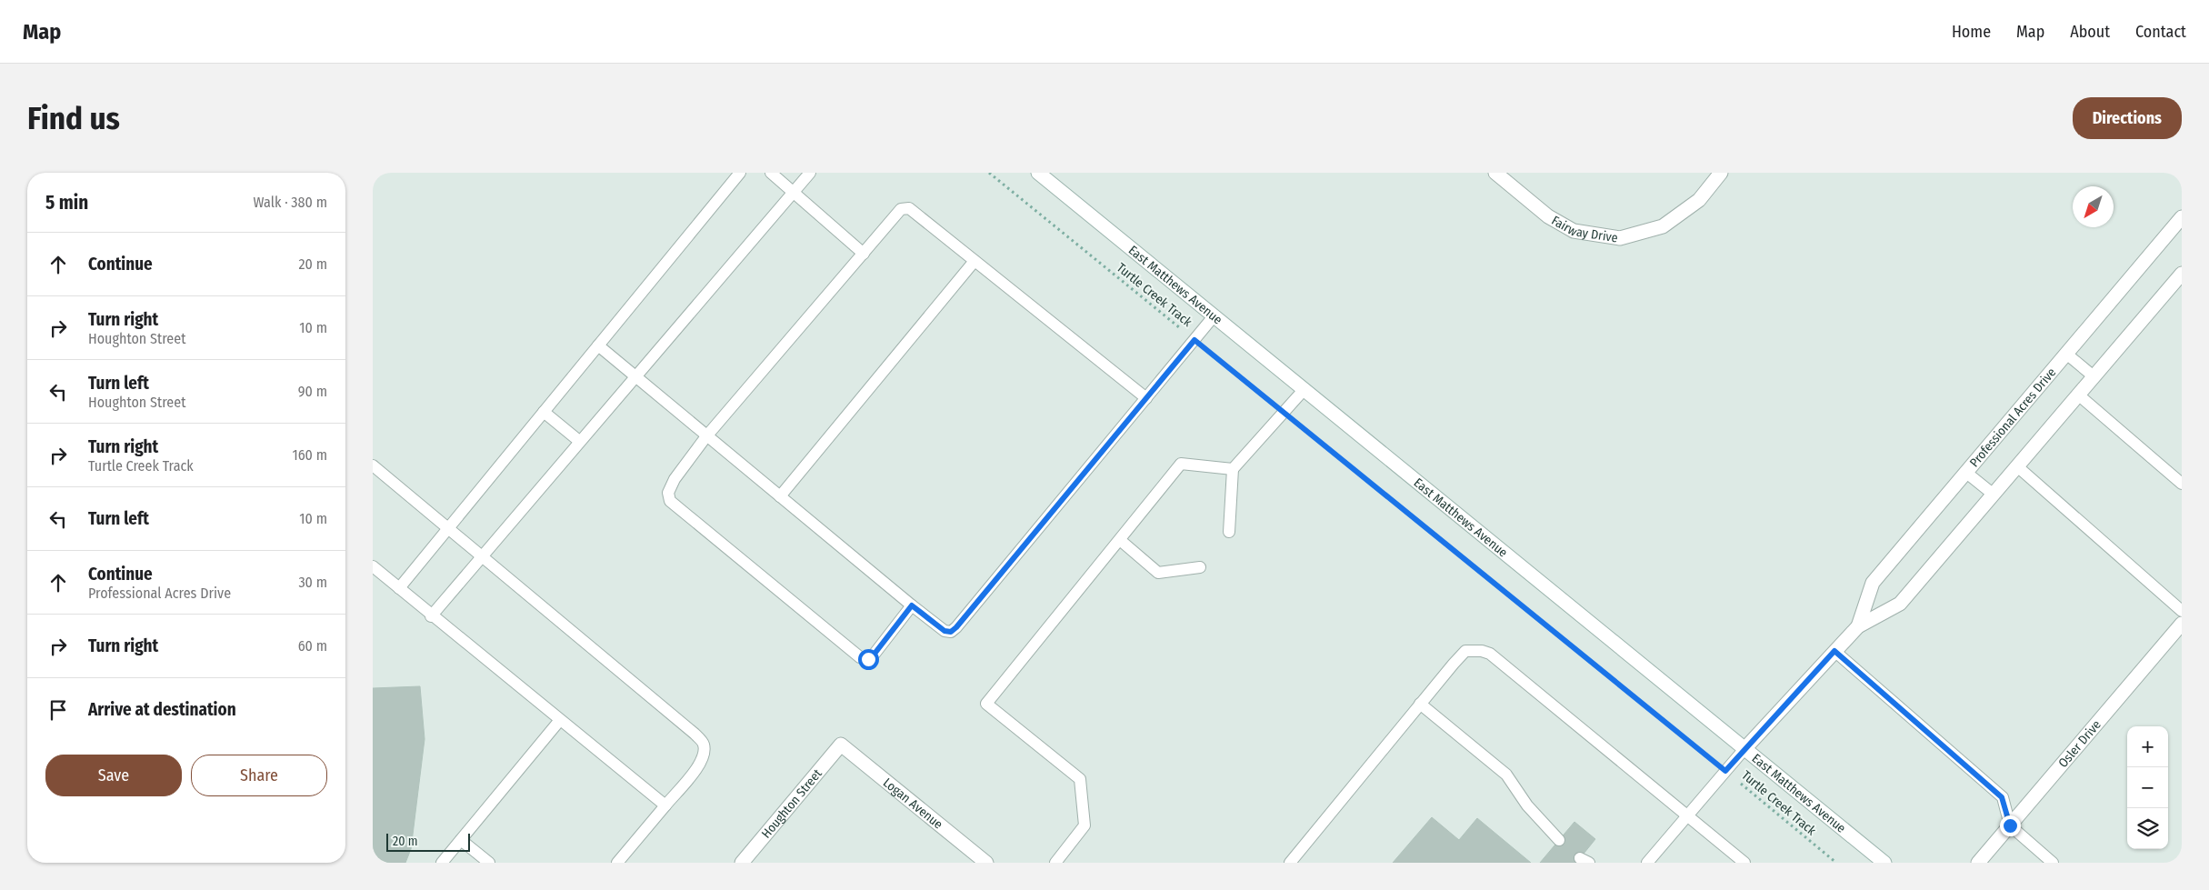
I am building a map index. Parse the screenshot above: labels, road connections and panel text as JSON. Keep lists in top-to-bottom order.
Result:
{
  "streets": {
    "street": [
      "Fairway Drive",
      "East Matthews Avenue",
      "Professional Acres Drive",
      "Osler Drive",
      "Houghton Street",
      "Logan Avenue"
    ],
    "path": ["Turtle Creek Track"]
  },
  "crossings": [
    ["East Matthews Avenue", "Professional Acres Drive"],
    ["Houghton Street", "Logan Avenue"]
  ],
  "scale_bar": "20 m",
  "north": "bottom left",
  "page": {
    "header": "Map",
    "nav": [
      "Home",
      "Map",
      "About",
      "Contact"
    ],
    "buttons": [
      "Directions",
      ["Save", "Share"]
    ],
    "title": "Find us",
    "heading": ["5 min", "Walk · 380 m"],
    "list": [
      ["Continue", "20 m"],
      ["Turn right", "Houghton Street", "10 m"],
      ["Turn left", "Houghton Street", "90 m"],
      ["Turn right", "Turtle Creek Track", "160 m"],
      ["Turn left", "10 m"],
      ["Continue", "Professional Acres Drive", "30 m"],
      ["Turn right", "60 m"],
      "Arrive at destination"
    ],
    "map_buttons": ["+", "−"],
    "scale": "20 m"
  }
}
